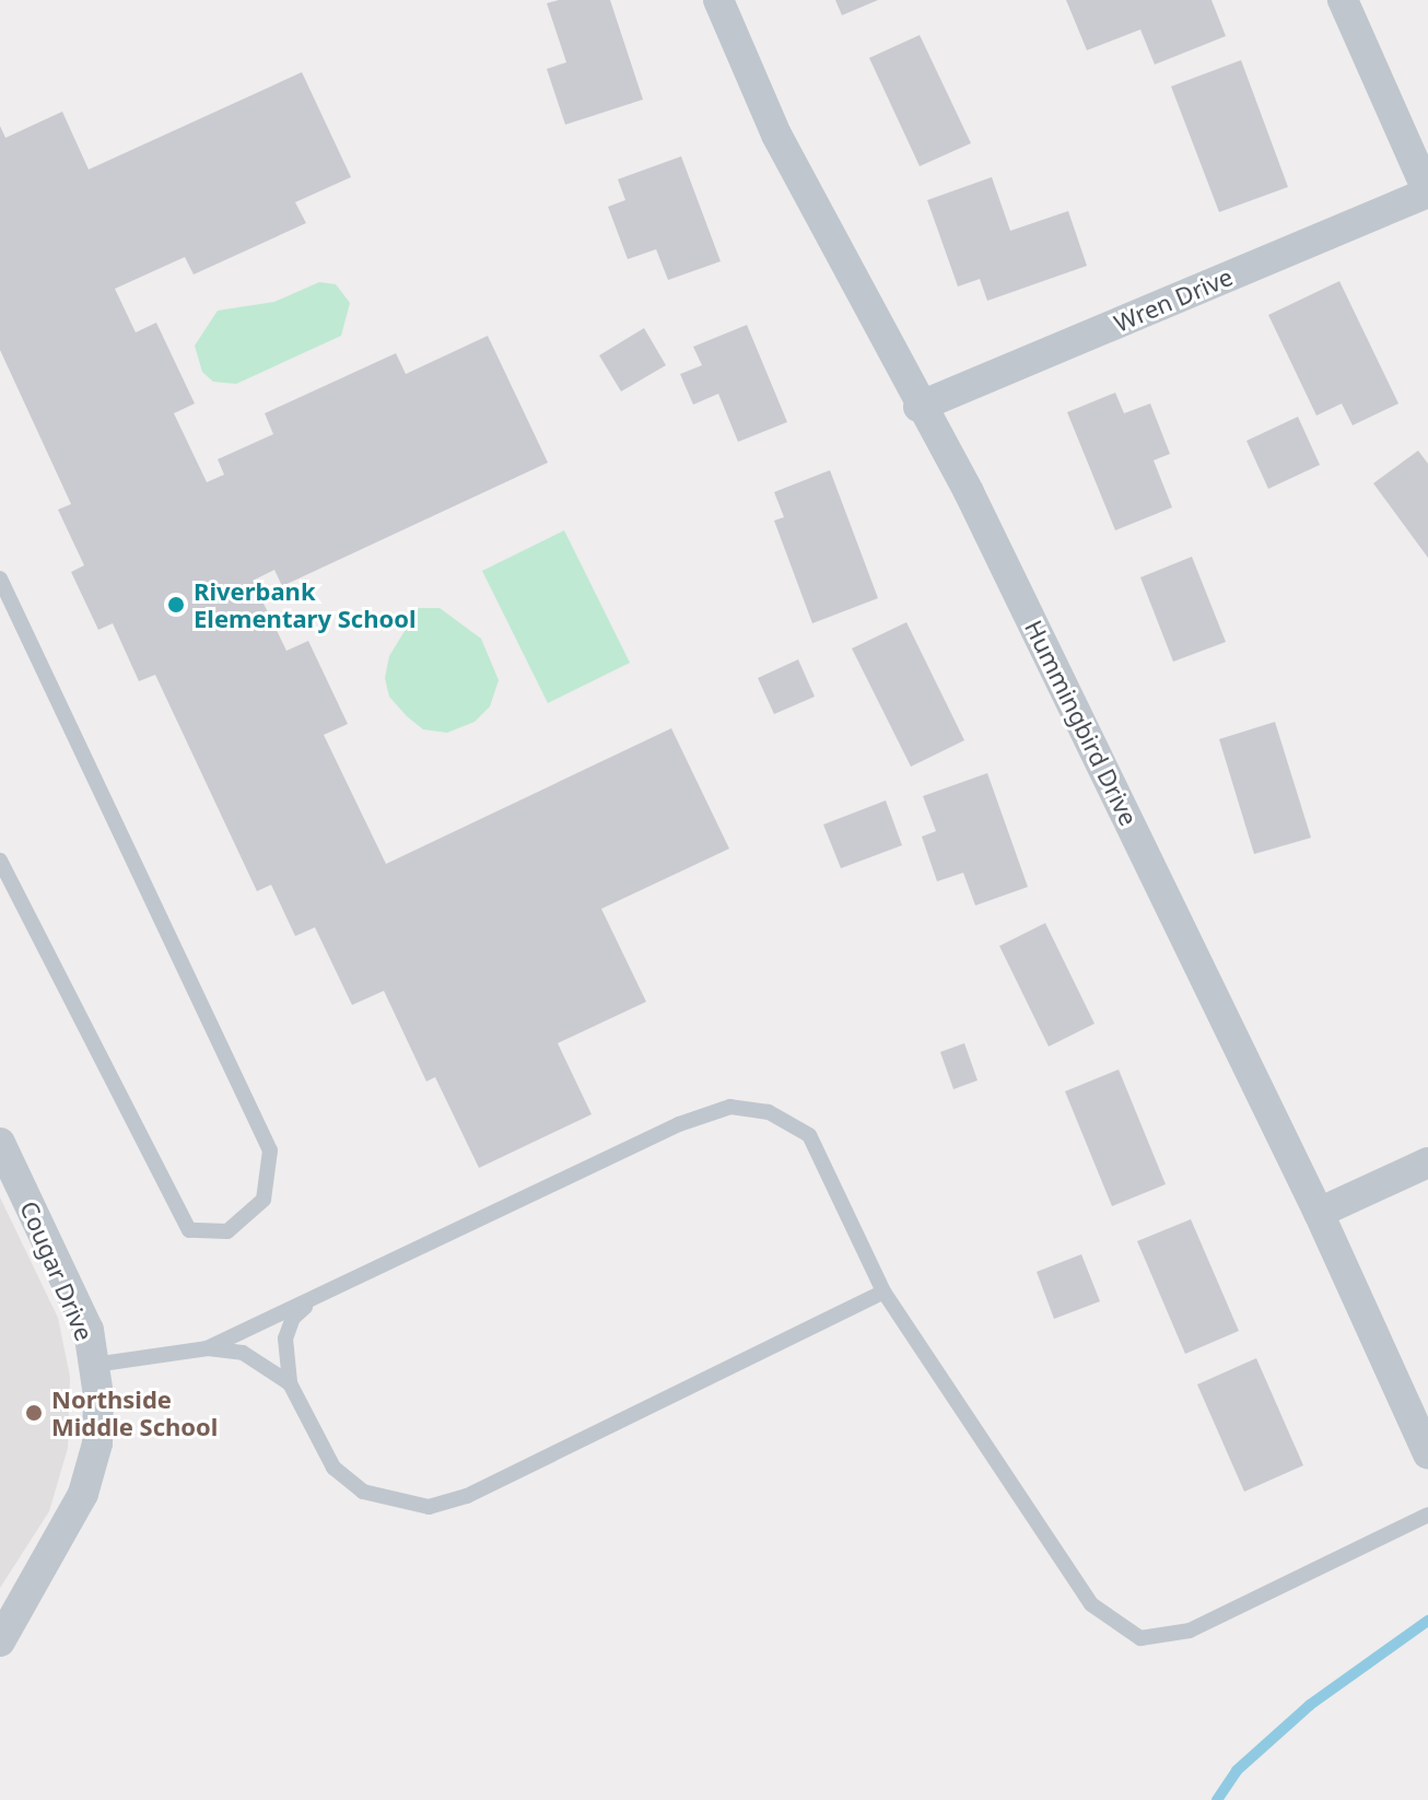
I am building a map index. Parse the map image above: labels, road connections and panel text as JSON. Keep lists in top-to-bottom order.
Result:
{
  "streets": {
    "street": ["Wren Drive", "Hummingbird Drive", "Cougar Drive"]
  },
  "crossings": [
    ["Wren Drive", "Hummingbird Drive"]
  ],
  "places": ["Riverbank Elementary School", "Northside Middle School"]
}
